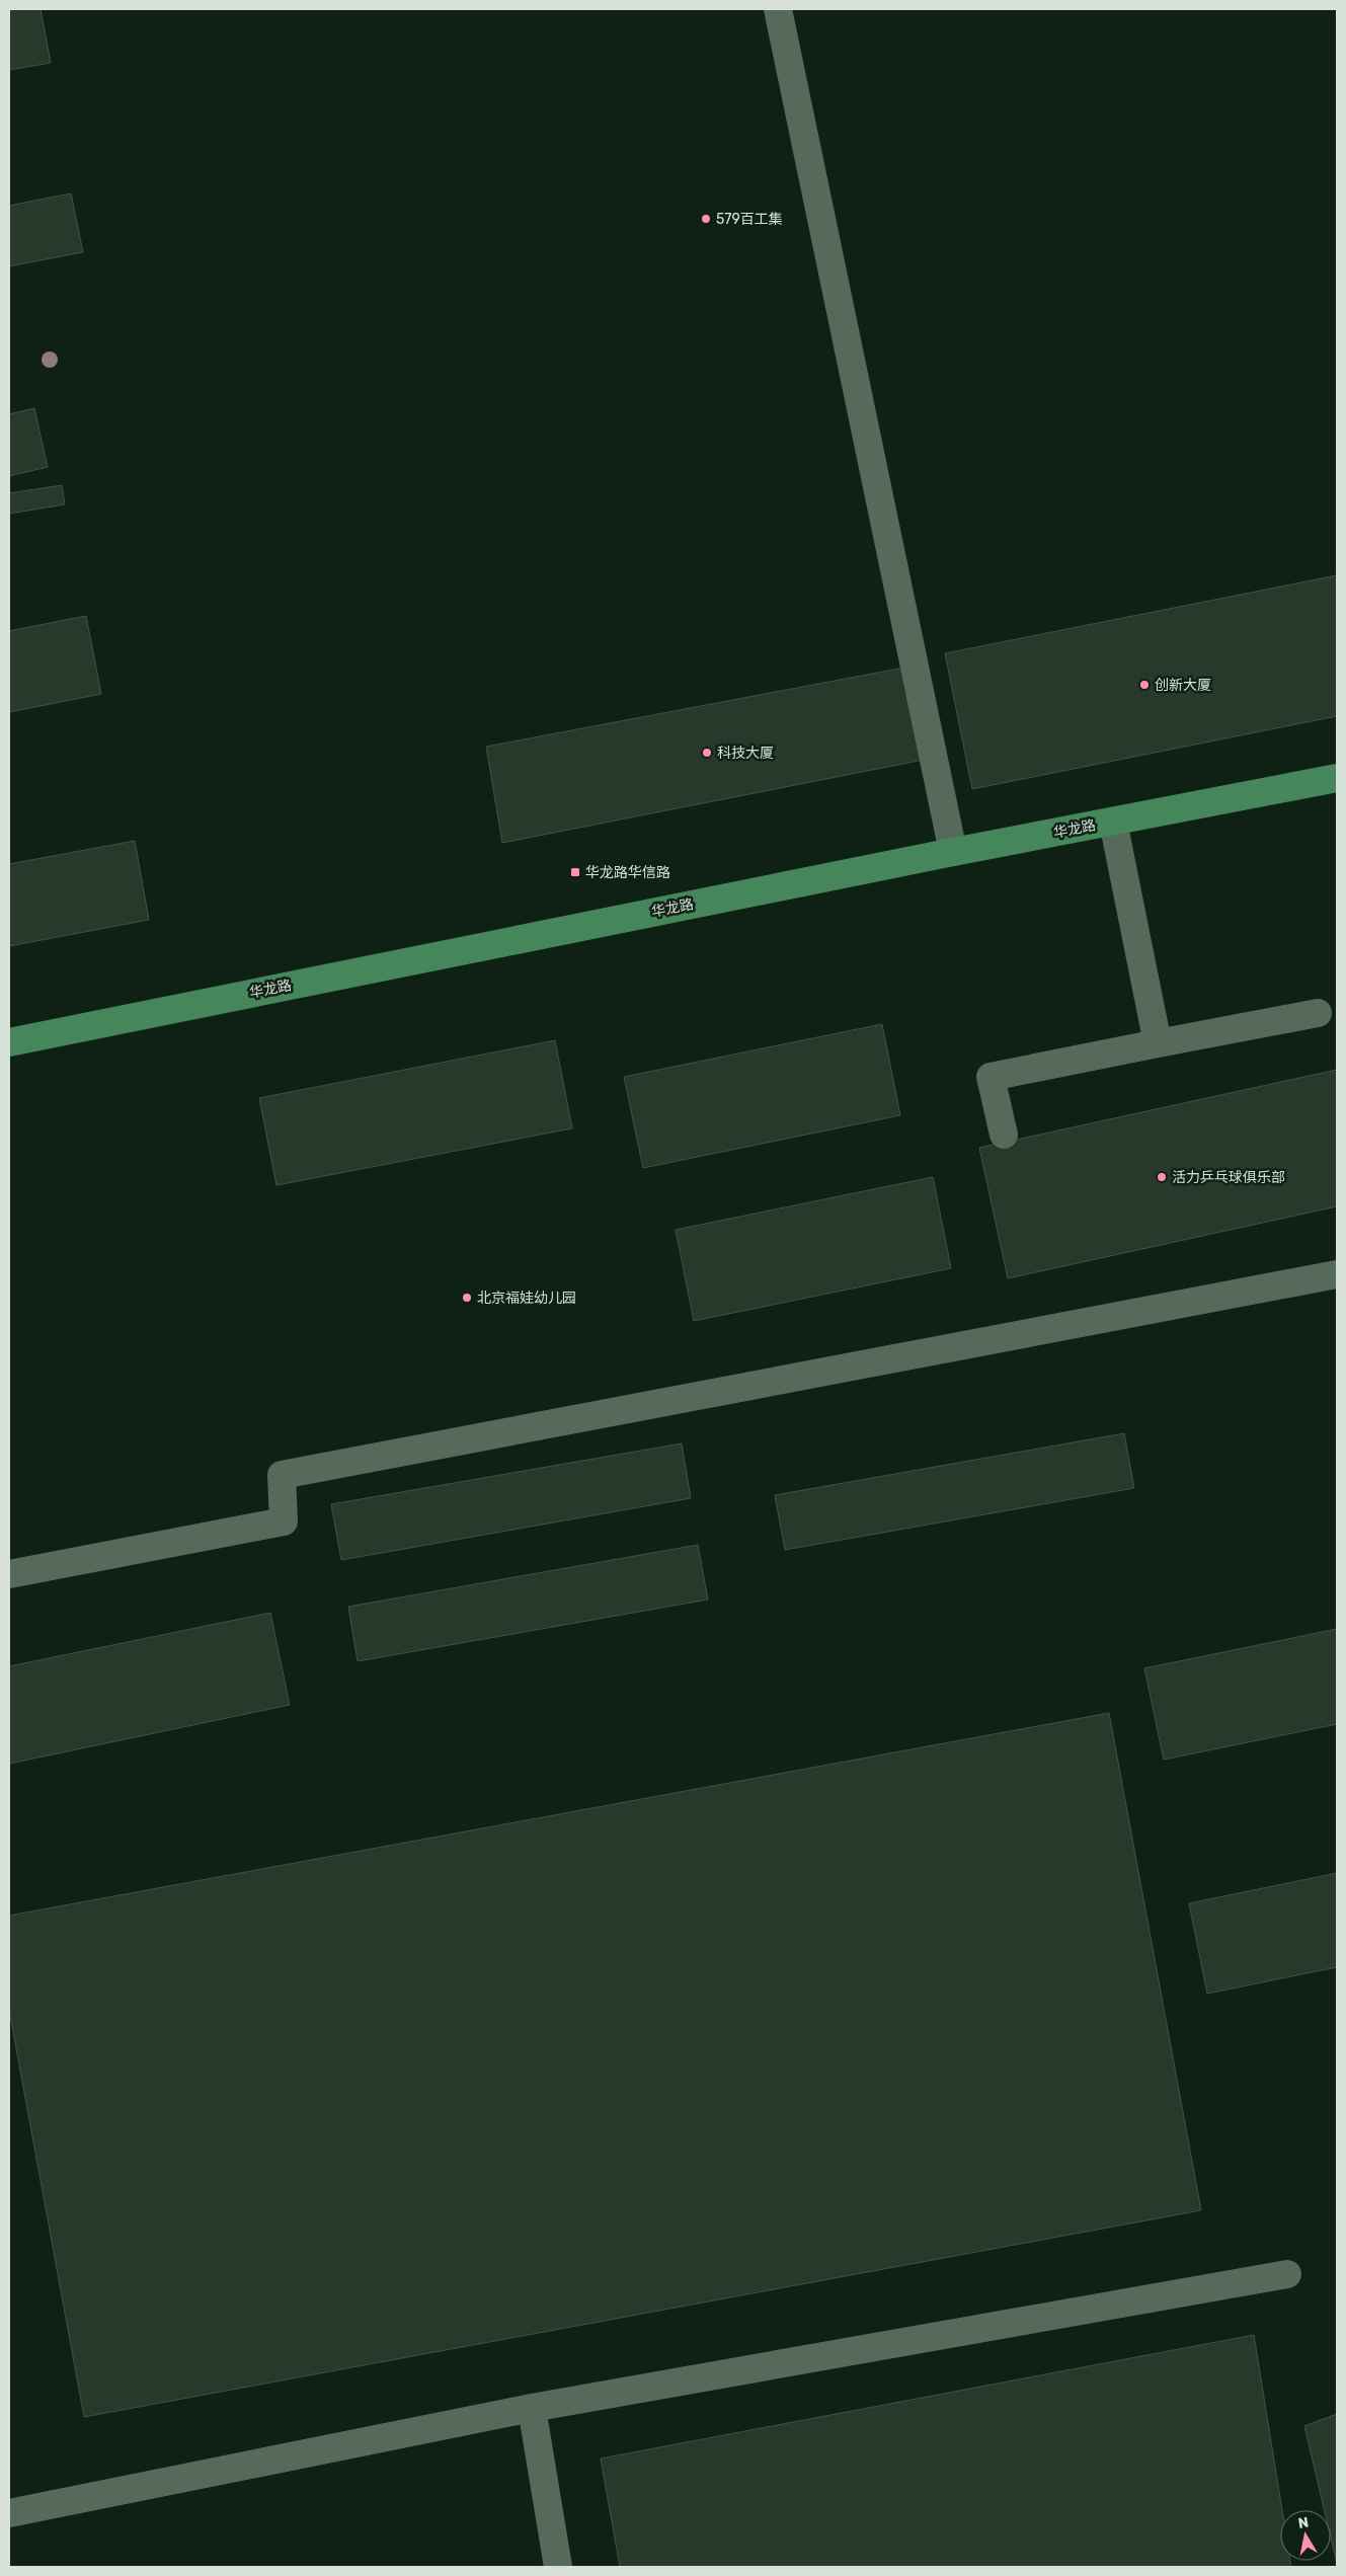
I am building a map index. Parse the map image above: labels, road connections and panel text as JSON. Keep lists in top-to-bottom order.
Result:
{
  "streets": {
    "main road": ["华龙路"]
  },
  "places": {
    "other": [
      "579百工集",
      "创新大厦",
      "科技大厦",
      "活力乒乓球俱乐部",
      "北京福娃幼儿园"
    ],
    "transit": ["华龙路华信路"]
  },
  "north": "top"
}
